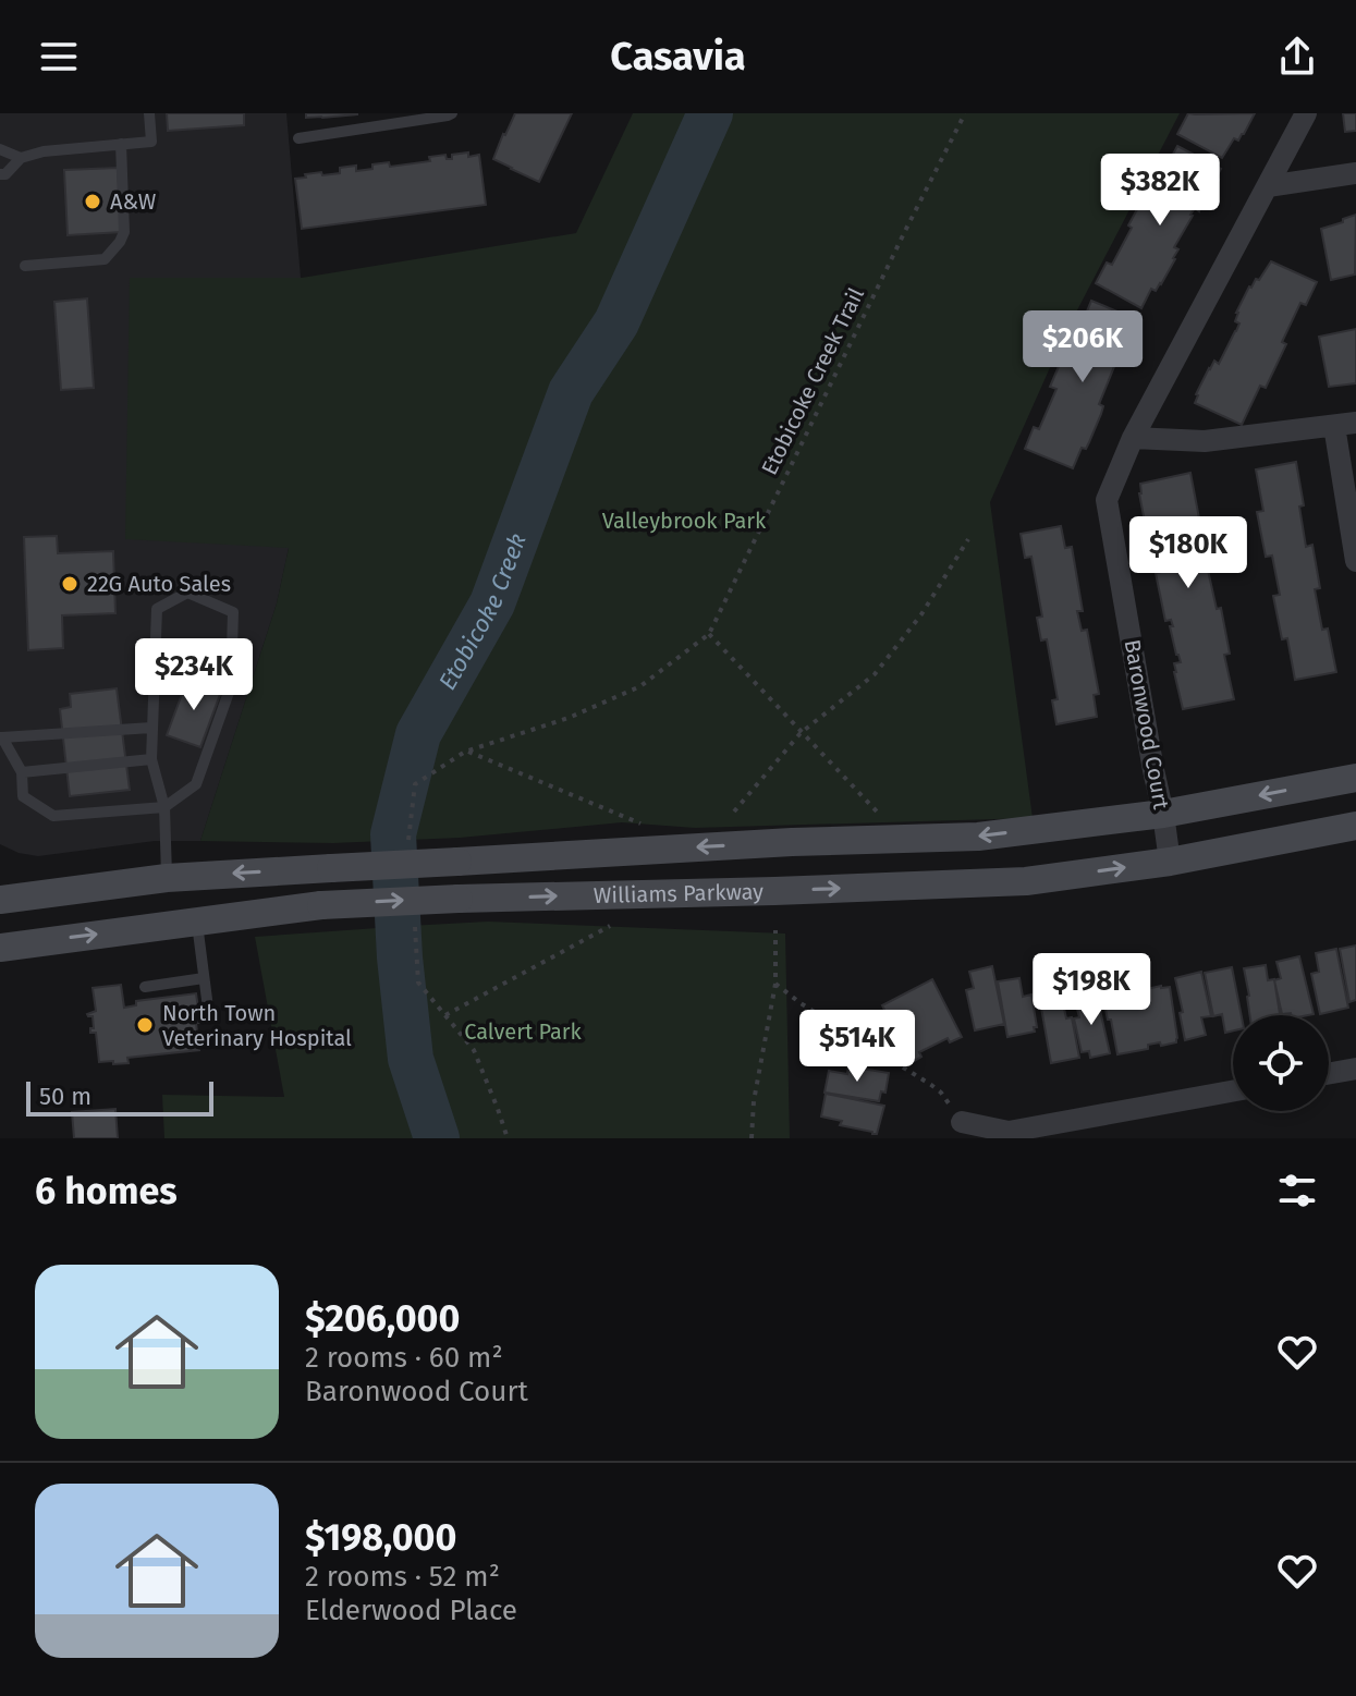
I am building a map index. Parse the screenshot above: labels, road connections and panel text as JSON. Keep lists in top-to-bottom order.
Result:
{
  "streets": {
    "main road": ["Williams Parkway"],
    "street": ["Baronwood Court"],
    "path": ["Etobicoke Creek Trail"]
  },
  "crossings": [
    ["Baronwood Court", "Williams Parkway"]
  ],
  "water": ["Etobicoke Creek"],
  "parks": ["Valleybrook Park", "Calvert Park"],
  "places": ["A&W", "22G Auto Sales", "North Town Veterinary Hospital"],
  "scale_bar": "50 m",
  "page": {
    "header": "Casavia",
    "price": [
      "$382K",
      "$206K",
      "$180K",
      "$234K",
      "$198K",
      "$514K"
    ],
    "scale": "50 m",
    "heading": "6 homes",
    "list": [
      {
        "name": "$206,000",
        "note": "2 rooms · 60 m² · Baronwood Court"
      },
      {
        "name": "$198,000",
        "note": "2 rooms · 52 m² · Elderwood Place"
      }
    ]
  }
}
